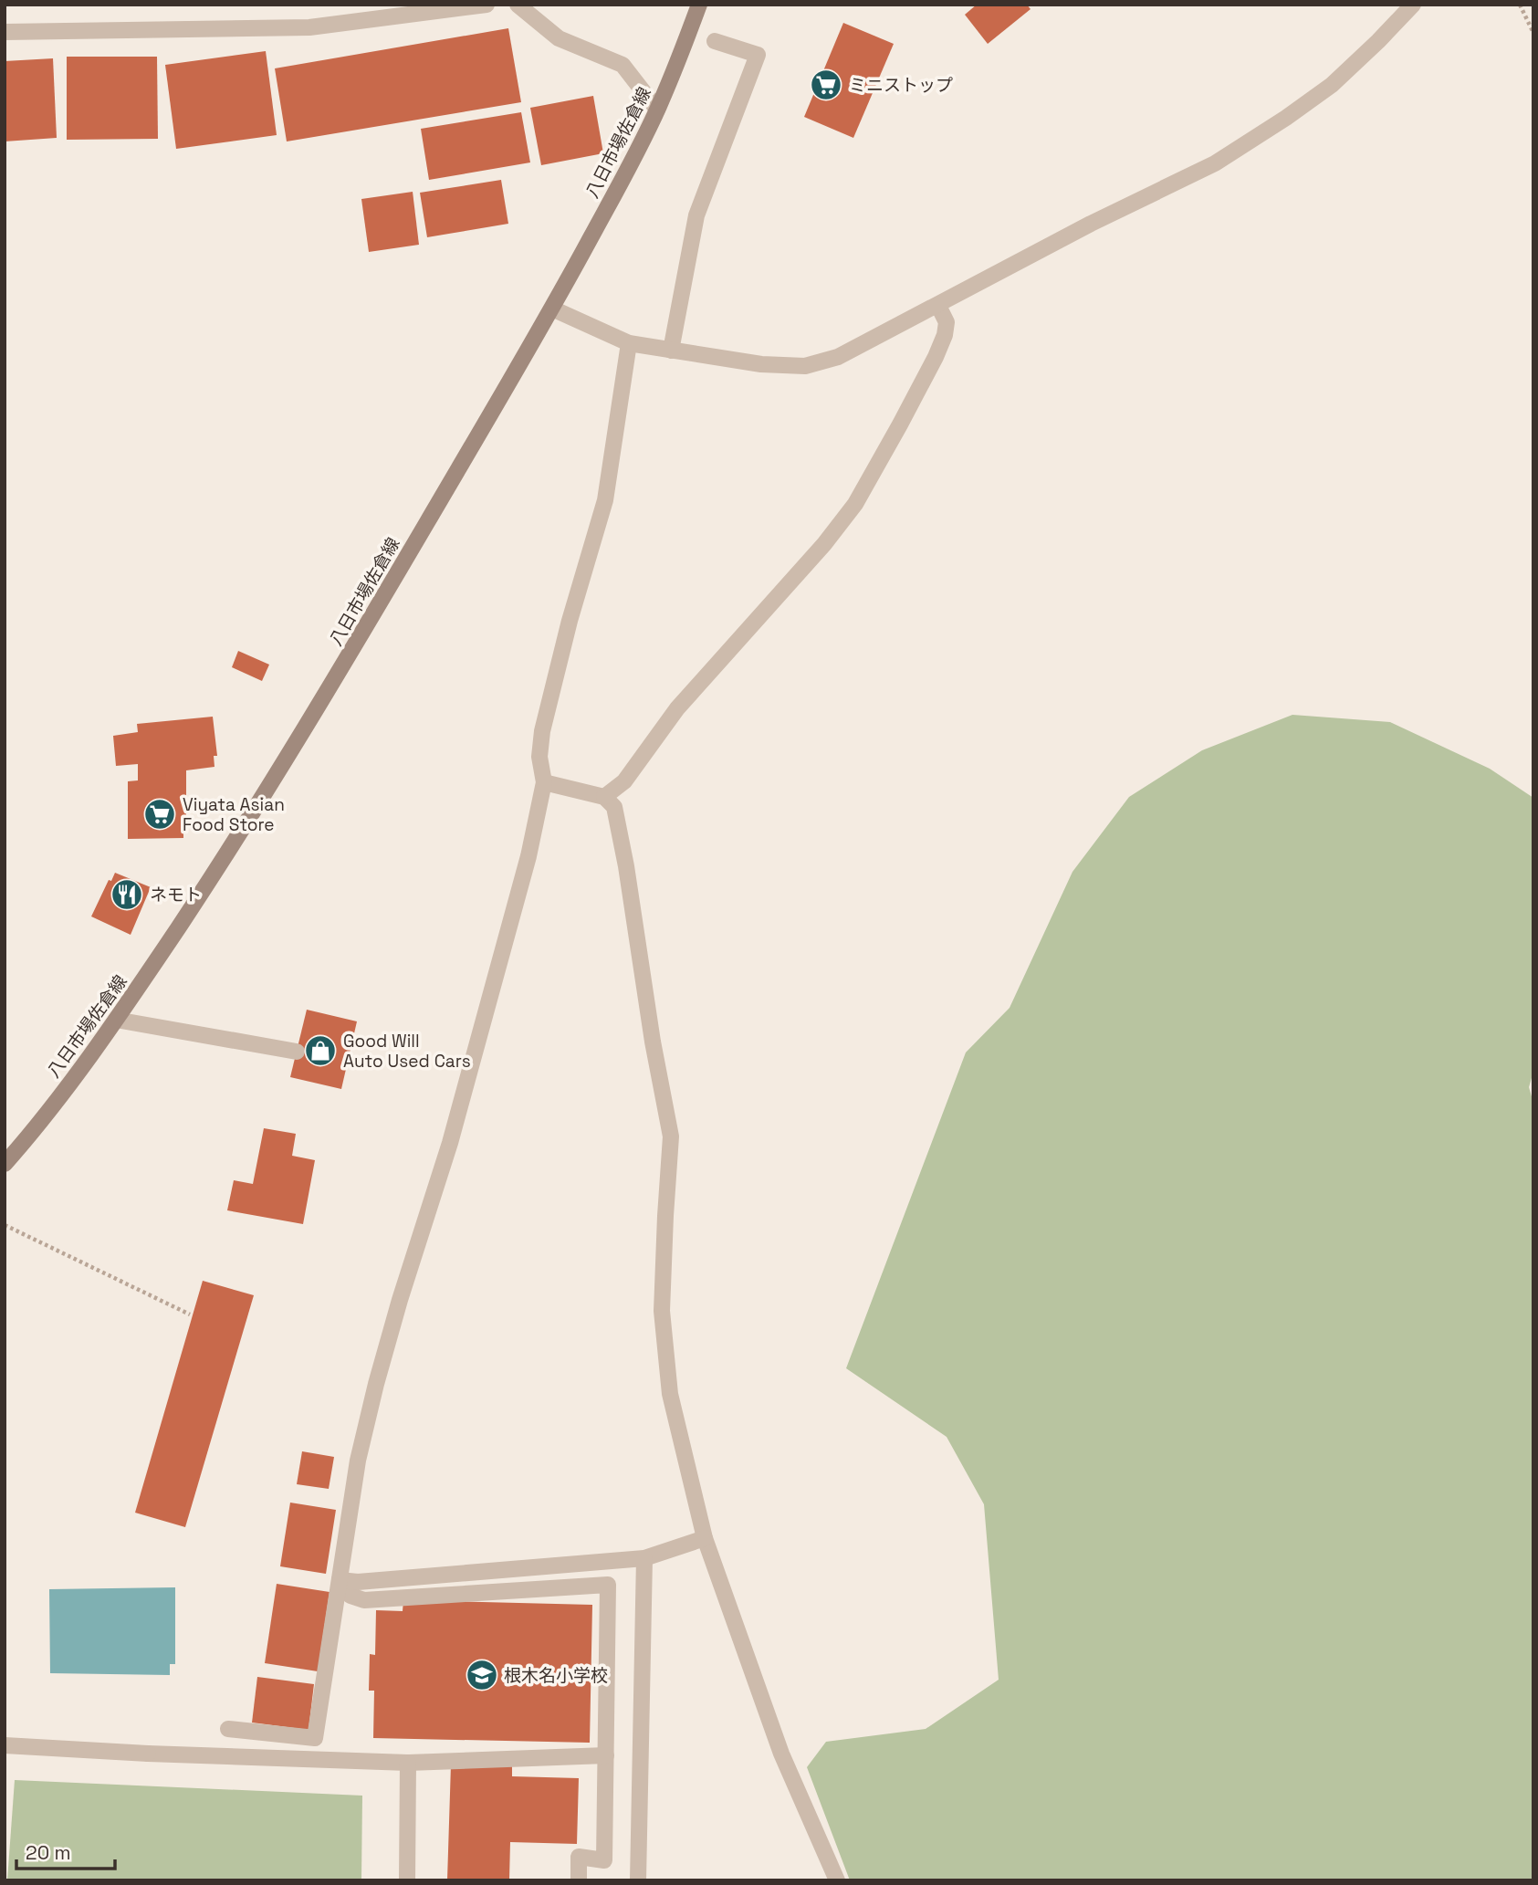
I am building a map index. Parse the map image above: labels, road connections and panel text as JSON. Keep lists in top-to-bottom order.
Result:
{
  "streets": {
    "main road": ["八日市場佐倉線"]
  },
  "places": {
    "supermarket": ["ミニストップ", "Viyata Asian Food Store"],
    "restaurant": ["ネモト"],
    "shop": ["Good Will Auto Used Cars"],
    "school or university": ["根木名小学校"]
  },
  "scale_bar": "20 m"
}
